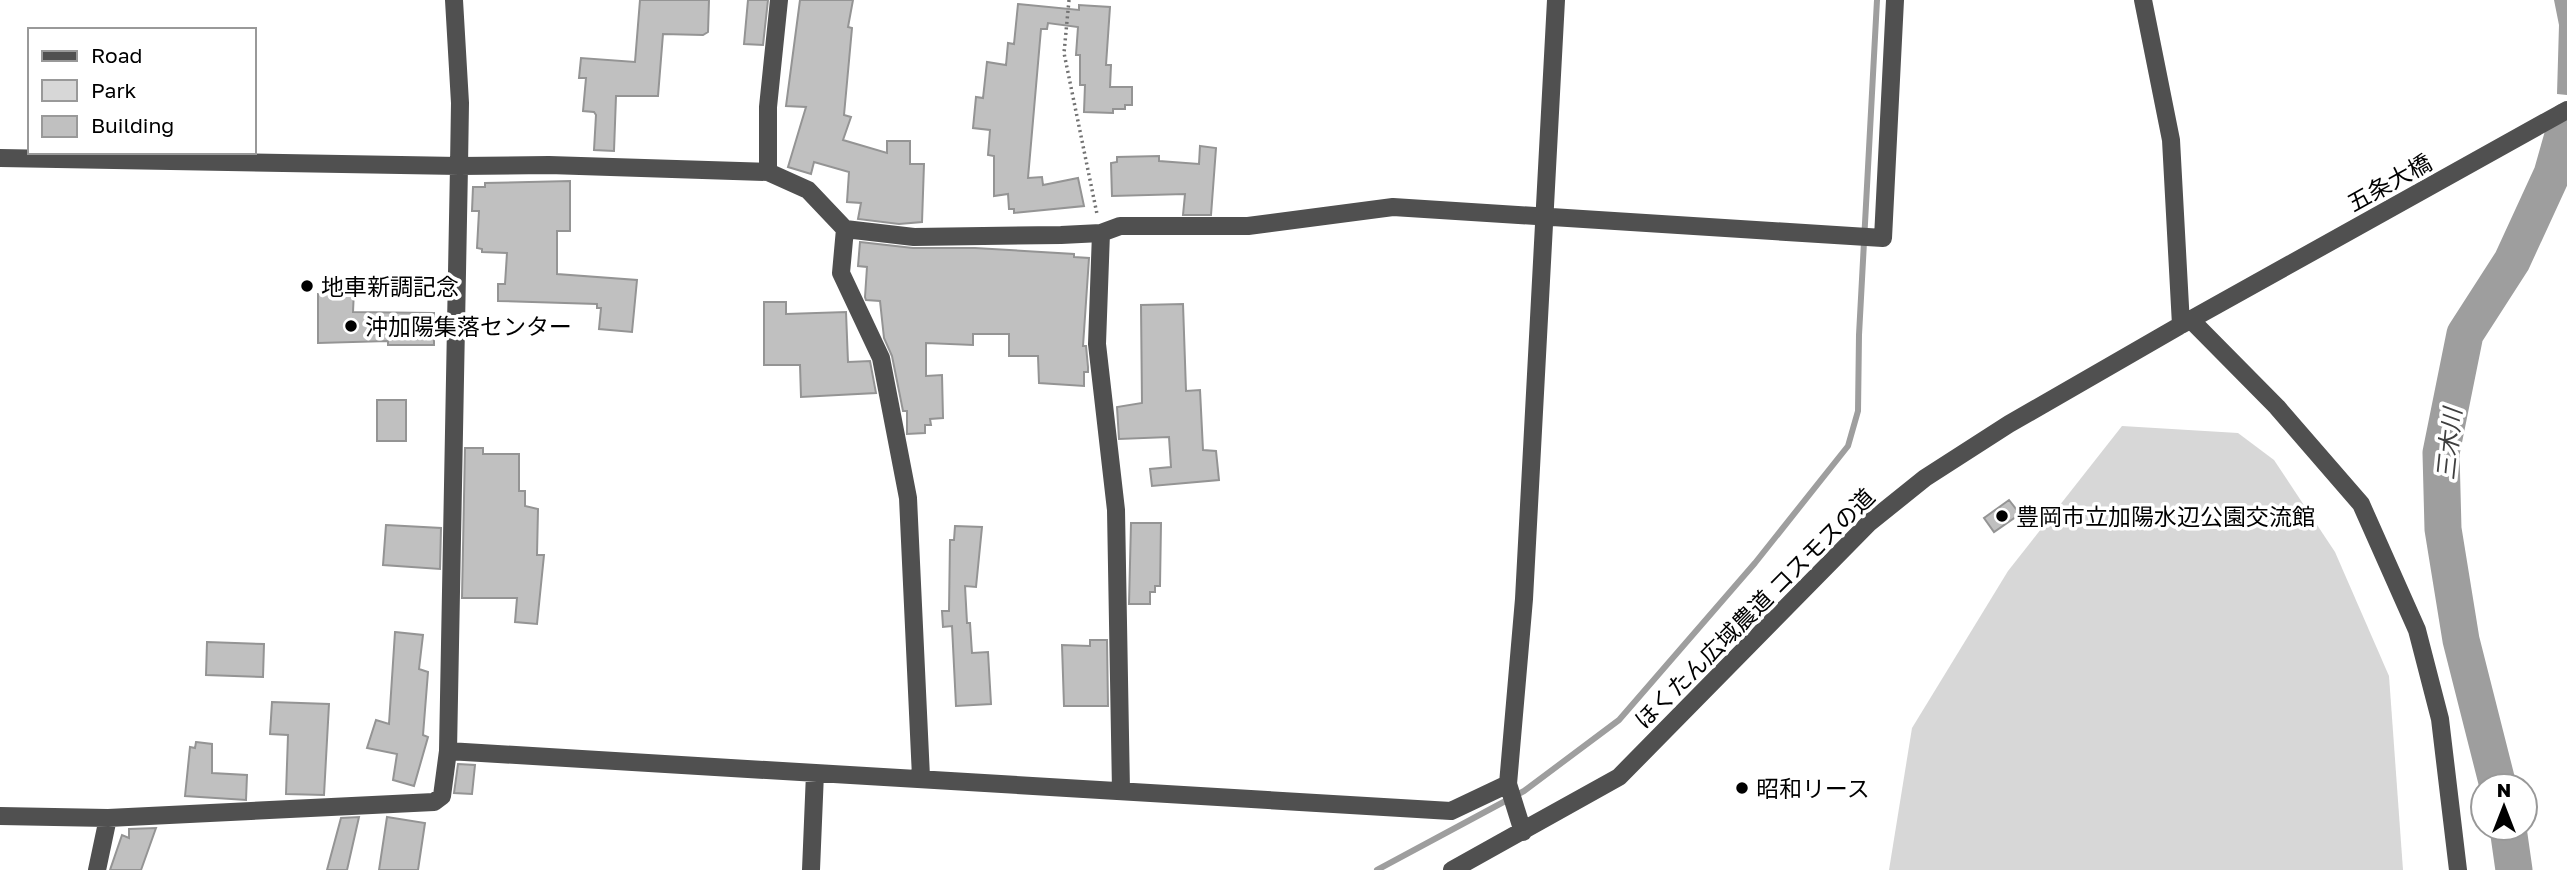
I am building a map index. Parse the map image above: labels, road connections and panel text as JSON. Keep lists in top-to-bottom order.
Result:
{
  "streets": {
    "street": ["五条大橋", "ほくたん広域農道 コスモスの道"]
  },
  "crossings": [
    ["五条大橋", "ほくたん広域農道 コスモスの道"]
  ],
  "water": ["三木川"],
  "places": [
    "地車新調記念",
    "沖加陽集落センター",
    "豊岡市立加陽水辺公園交流館",
    "昭和リース"
  ],
  "legend": ["Road", "Park", "Building"],
  "north": "top"
}
